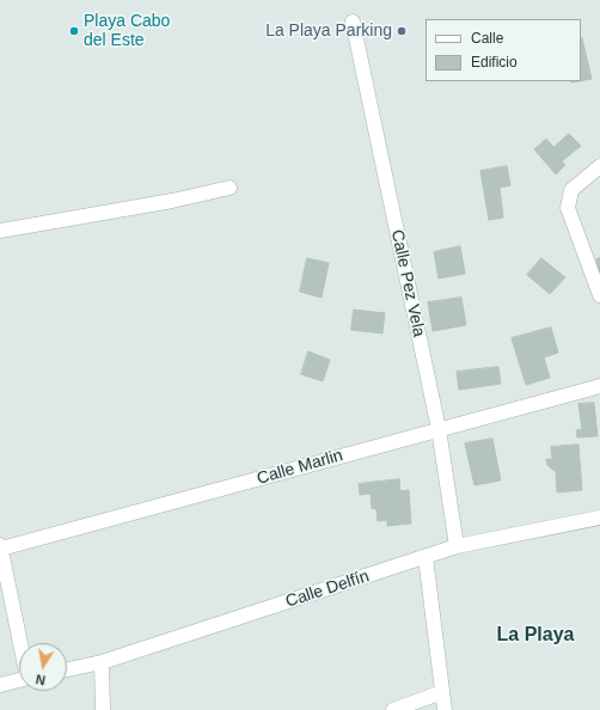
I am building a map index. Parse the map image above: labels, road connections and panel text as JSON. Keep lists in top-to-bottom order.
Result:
{
  "streets": {
    "street": ["Calle Pez Vela", "Calle Marlin", "Calle Delfín"]
  },
  "crossings": [
    ["Calle Pez Vela", "Calle Marlin"],
    ["Calle Pez Vela", "Calle Delfín"]
  ],
  "districts": ["La Playa"],
  "places": ["Playa Cabo del Este", "La Playa Parking"],
  "legend": ["Calle", "Edificio"],
  "north": "bottom"
}
